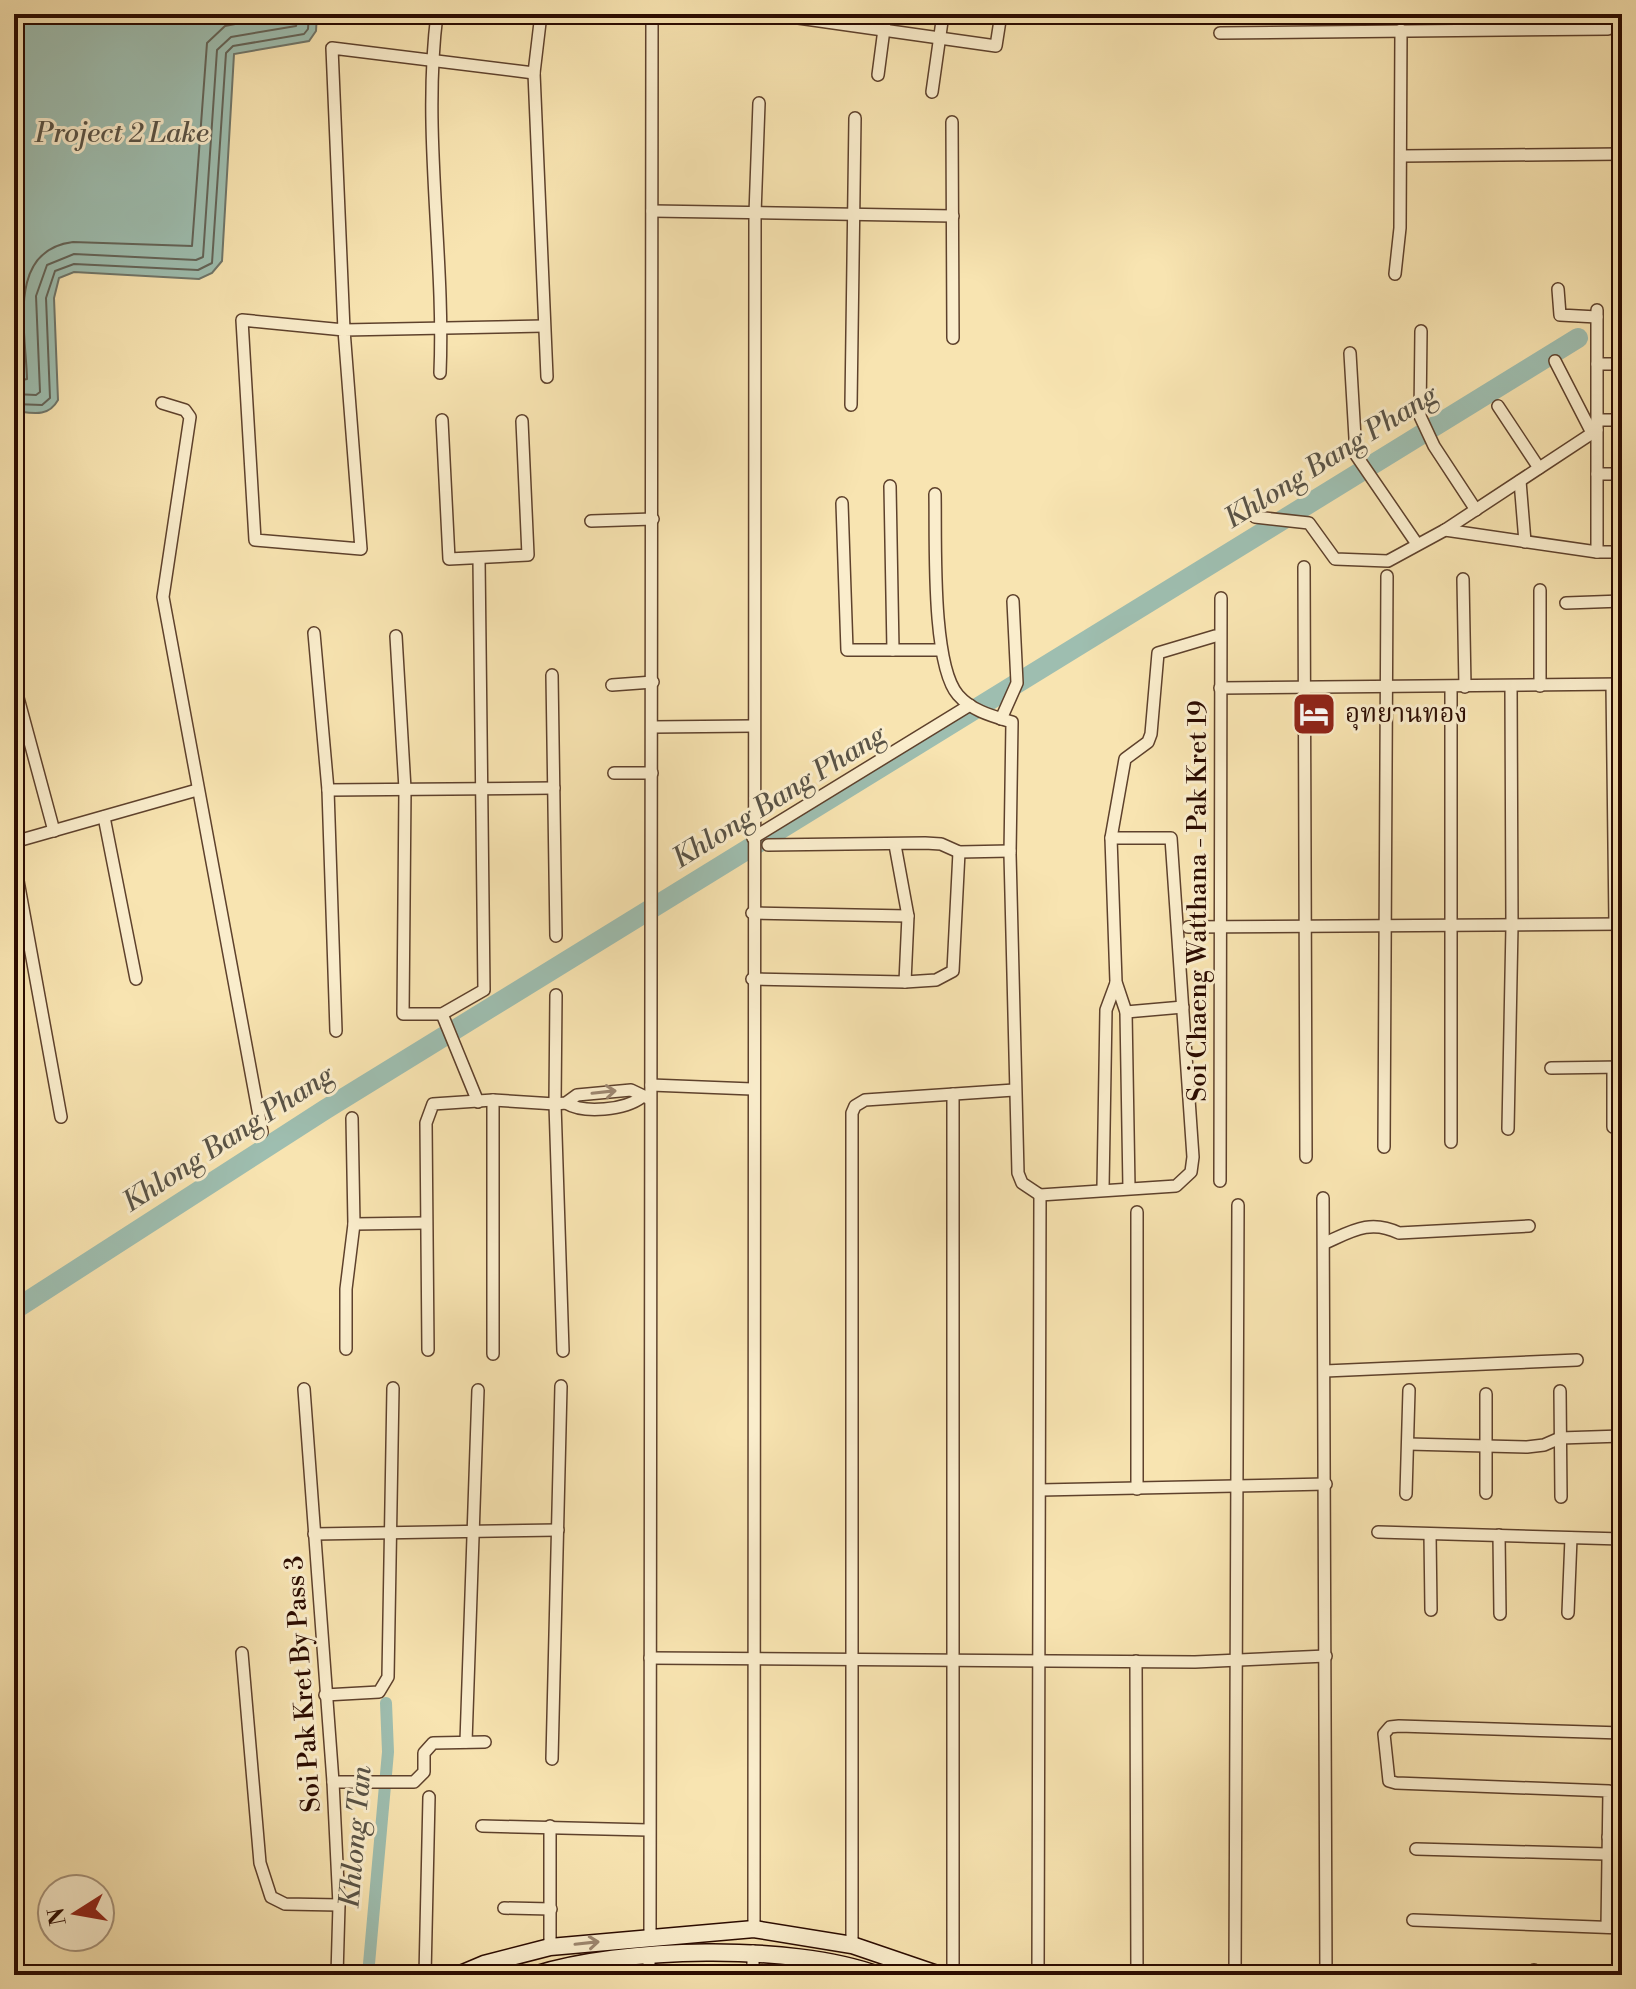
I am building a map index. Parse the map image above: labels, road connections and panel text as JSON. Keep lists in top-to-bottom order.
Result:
{
  "streets": {
    "street": ["Soi Chaeng Watthana - Pak Kret 19", "Soi Pak Kret By Pass 3"]
  },
  "water": ["Project 2 Lake", "Khlong Bang Phang", "Khlong Tan"],
  "places": {
    "hotel": ["อุทยานทอง"]
  },
  "north": "left"
}
